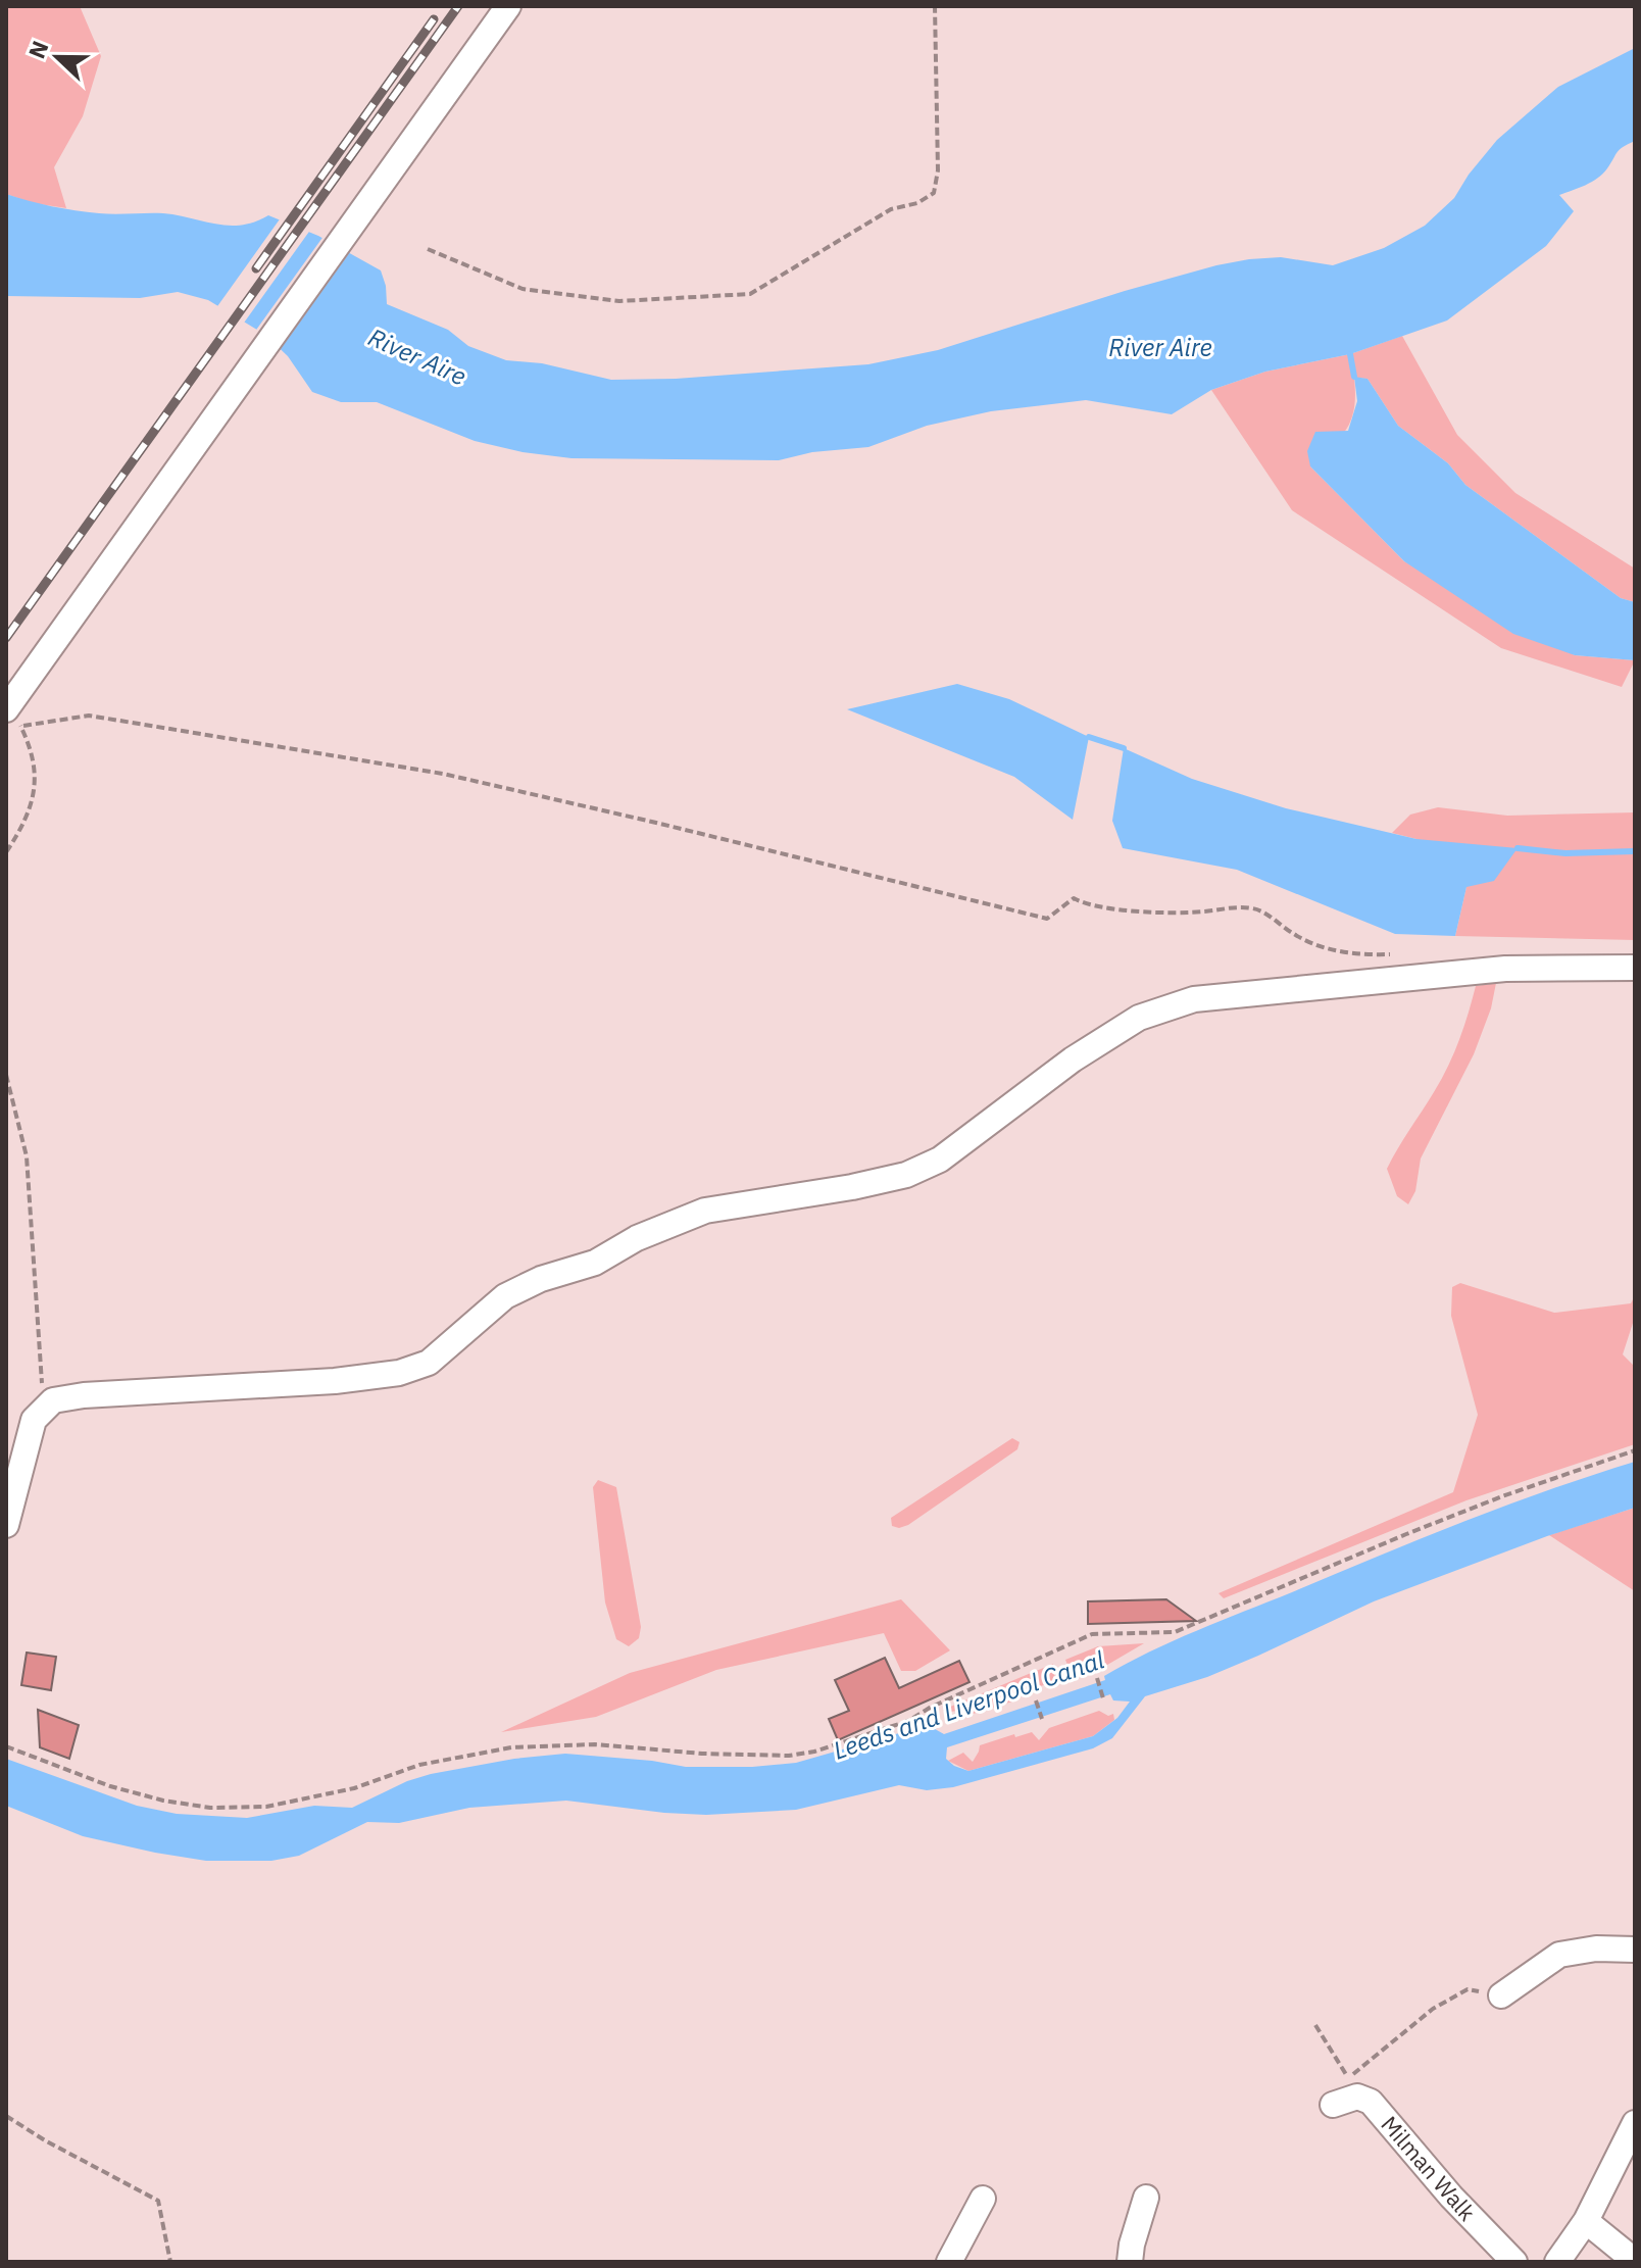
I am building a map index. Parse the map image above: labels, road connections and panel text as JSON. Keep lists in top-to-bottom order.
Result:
{
  "streets": {
    "street": ["Milman Walk"]
  },
  "water": ["River Aire", "Leeds and Liverpool Canal"],
  "north": "left"
}
